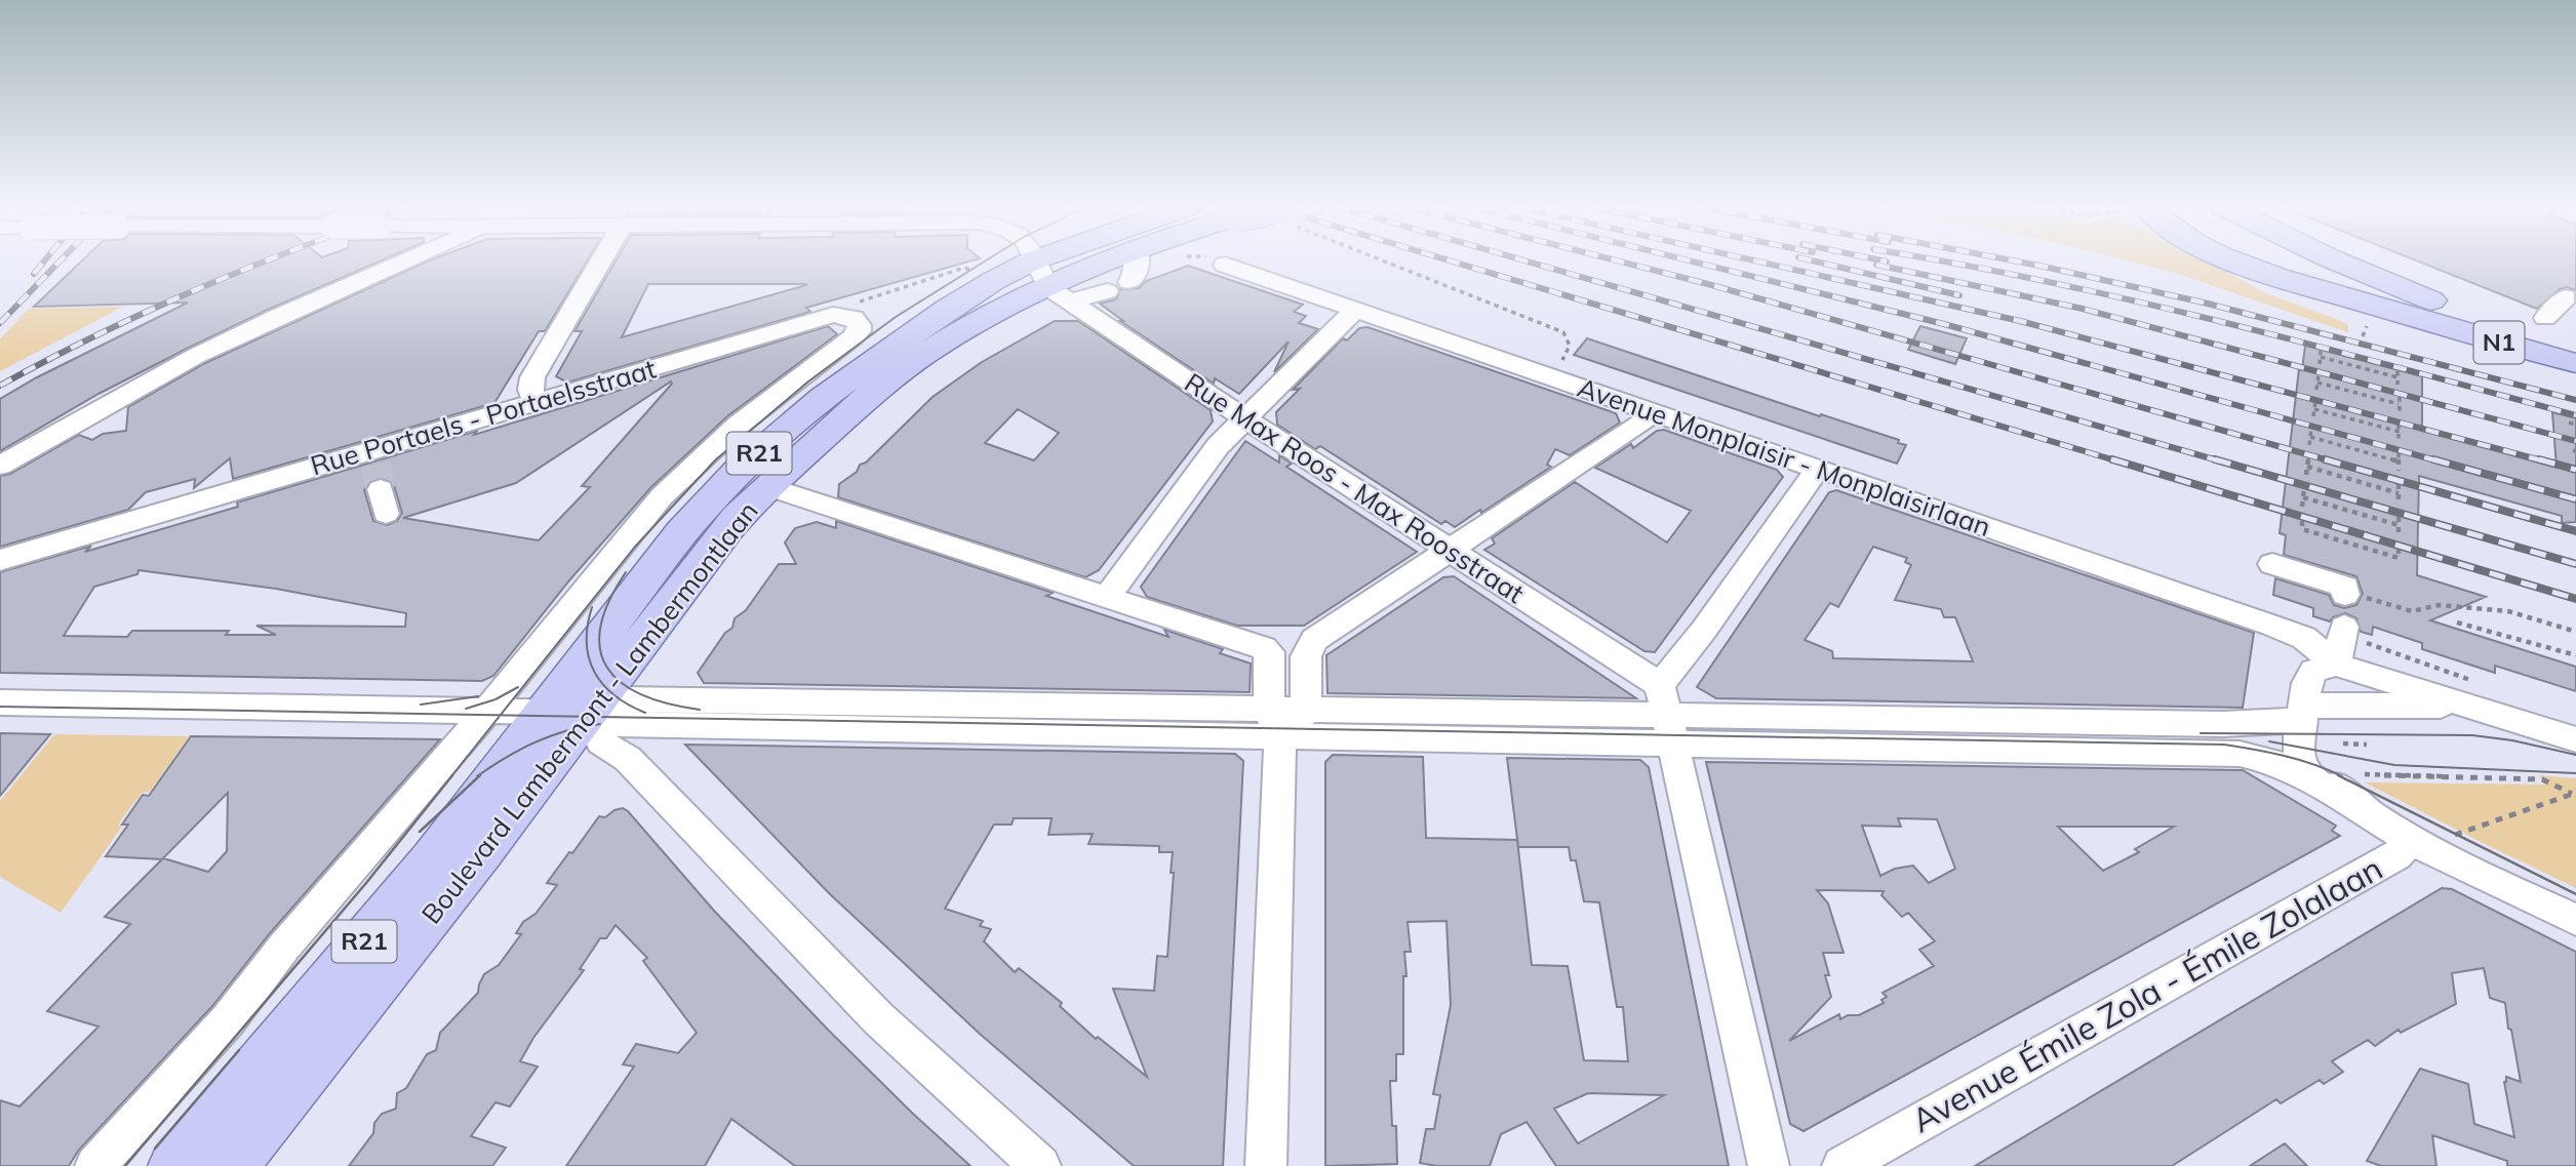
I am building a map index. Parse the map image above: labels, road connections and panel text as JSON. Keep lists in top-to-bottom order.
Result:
{
  "streets": {
    "main road": ["N1", "R21", "Boulevard Lambermont - Lambermontlaan"],
    "street": [
      "Rue Portaels - Portaelsstraat",
      "Avenue Monplaisir - Monplaisirlaan",
      "Rue Max Roos - Max Roosstraat",
      "Avenue Émile Zola - Émile Zolalaan"
    ]
  },
  "crossings": [
    ["Rue Max Roos - Max Roosstraat", "Boulevard Lambermont - Lambermontlaan"]
  ]
}
